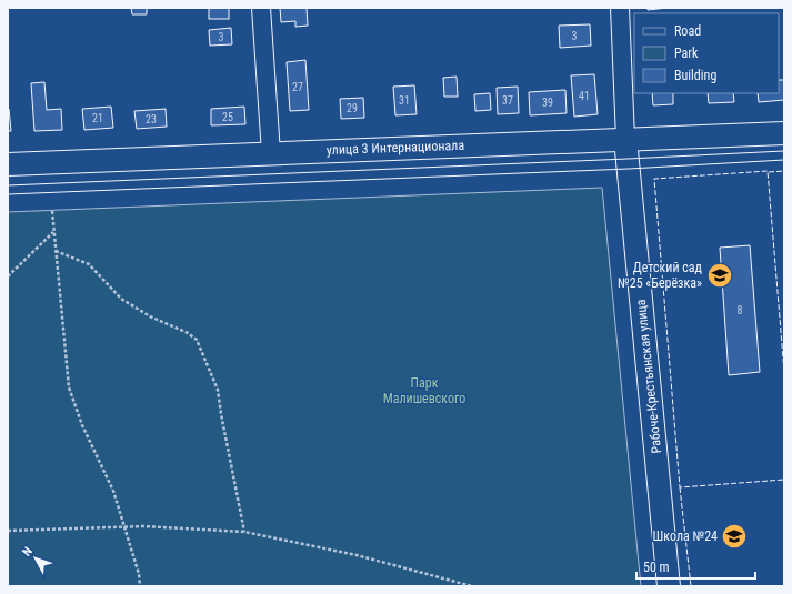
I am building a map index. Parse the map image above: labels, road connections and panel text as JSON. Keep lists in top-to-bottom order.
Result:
{
  "streets": {
    "main road": ["улица 3 Интернационала", "Рабоче-Крестьянская улица"]
  },
  "crossings": [
    ["улица 3 Интернационала", "Рабоче-Крестьянская улица"]
  ],
  "parks": ["Парк Малишевского"],
  "places": {
    "school or university": ["Детский сад №25 «Берёзка»", "Школа №24"]
  },
  "house_numbers": [
    "3",
    "3",
    "27",
    "41",
    "31",
    "37",
    "39",
    "29",
    "25",
    "21",
    "23",
    "8"
  ],
  "legend": ["Road", "Park", "Building"],
  "scale_bar": "50 m",
  "north": "top left"
}
